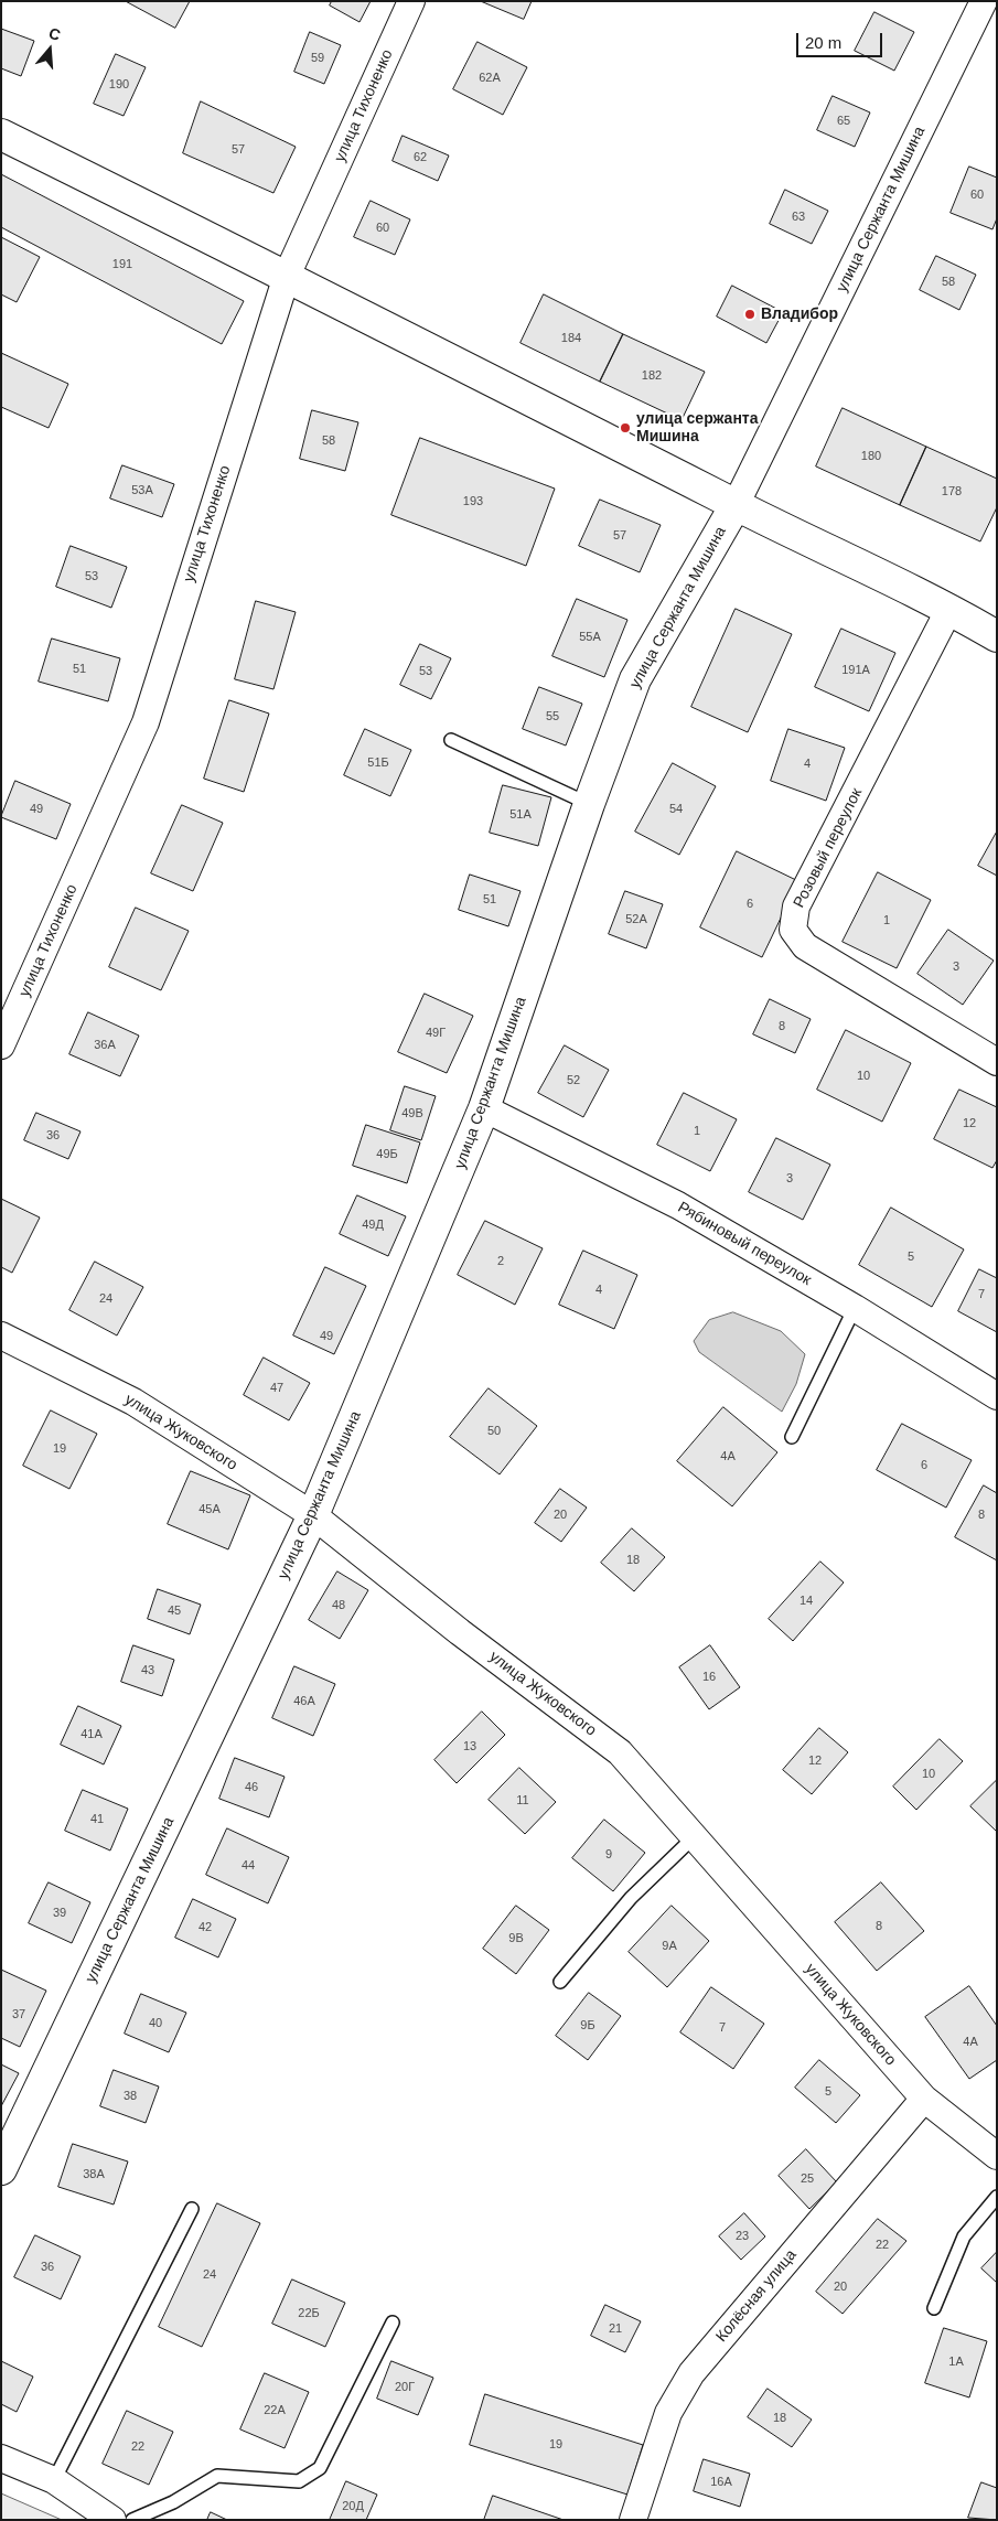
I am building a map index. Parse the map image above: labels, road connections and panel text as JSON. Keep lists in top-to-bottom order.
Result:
{
  "streets": {
    "street": [
      "улица Тихоненко",
      "улица Сержанта Мишина",
      "Розовый переулок",
      "Рябиновый переулок",
      "улица Жуковского",
      "Колёсная улица"
    ]
  },
  "crossings": [
    ["улица Сержанта Мишина", "Рябиновый переулок"],
    ["улица Сержанта Мишина", "улица Жуковского"],
    ["улица Жуковского", "Колёсная улица"]
  ],
  "places": ["Владибор", "улица cержанта Мишина"],
  "house_numbers": [
    "59",
    "62А",
    "190",
    "65",
    "57",
    "62",
    "60",
    "63",
    "60",
    "191",
    "58",
    "184",
    "182",
    "58",
    "180",
    "53А",
    "178",
    "193",
    "57",
    "53",
    "55А",
    "51",
    "191А",
    "53",
    "55",
    "51Б",
    "4",
    "49",
    "54",
    "51А",
    "51",
    "6",
    "52А",
    "1",
    "3",
    "8",
    "49Г",
    "36А",
    "10",
    "52",
    "49В",
    "12",
    "1",
    "36",
    "49Б",
    "3",
    "49Д",
    "5",
    "2",
    "4",
    "7",
    "24",
    "49",
    "47",
    "50",
    "19",
    "4А",
    "6",
    "45А",
    "20",
    "8",
    "18",
    "14",
    "48",
    "45",
    "43",
    "16",
    "46А",
    "41А",
    "13",
    "12",
    "10",
    "46",
    "11",
    "41",
    "9",
    "44",
    "39",
    "8",
    "42",
    "9В",
    "9А",
    "37",
    "40",
    "9Б",
    "7",
    "4А",
    "5",
    "38",
    "38А",
    "25",
    "23",
    "22",
    "36",
    "24",
    "20",
    "22Б",
    "21",
    "1А",
    "20Г",
    "22А",
    "18",
    "19",
    "22",
    "16А",
    "20Д"
  ],
  "scale_bar": "20 m",
  "north": "top"
}
